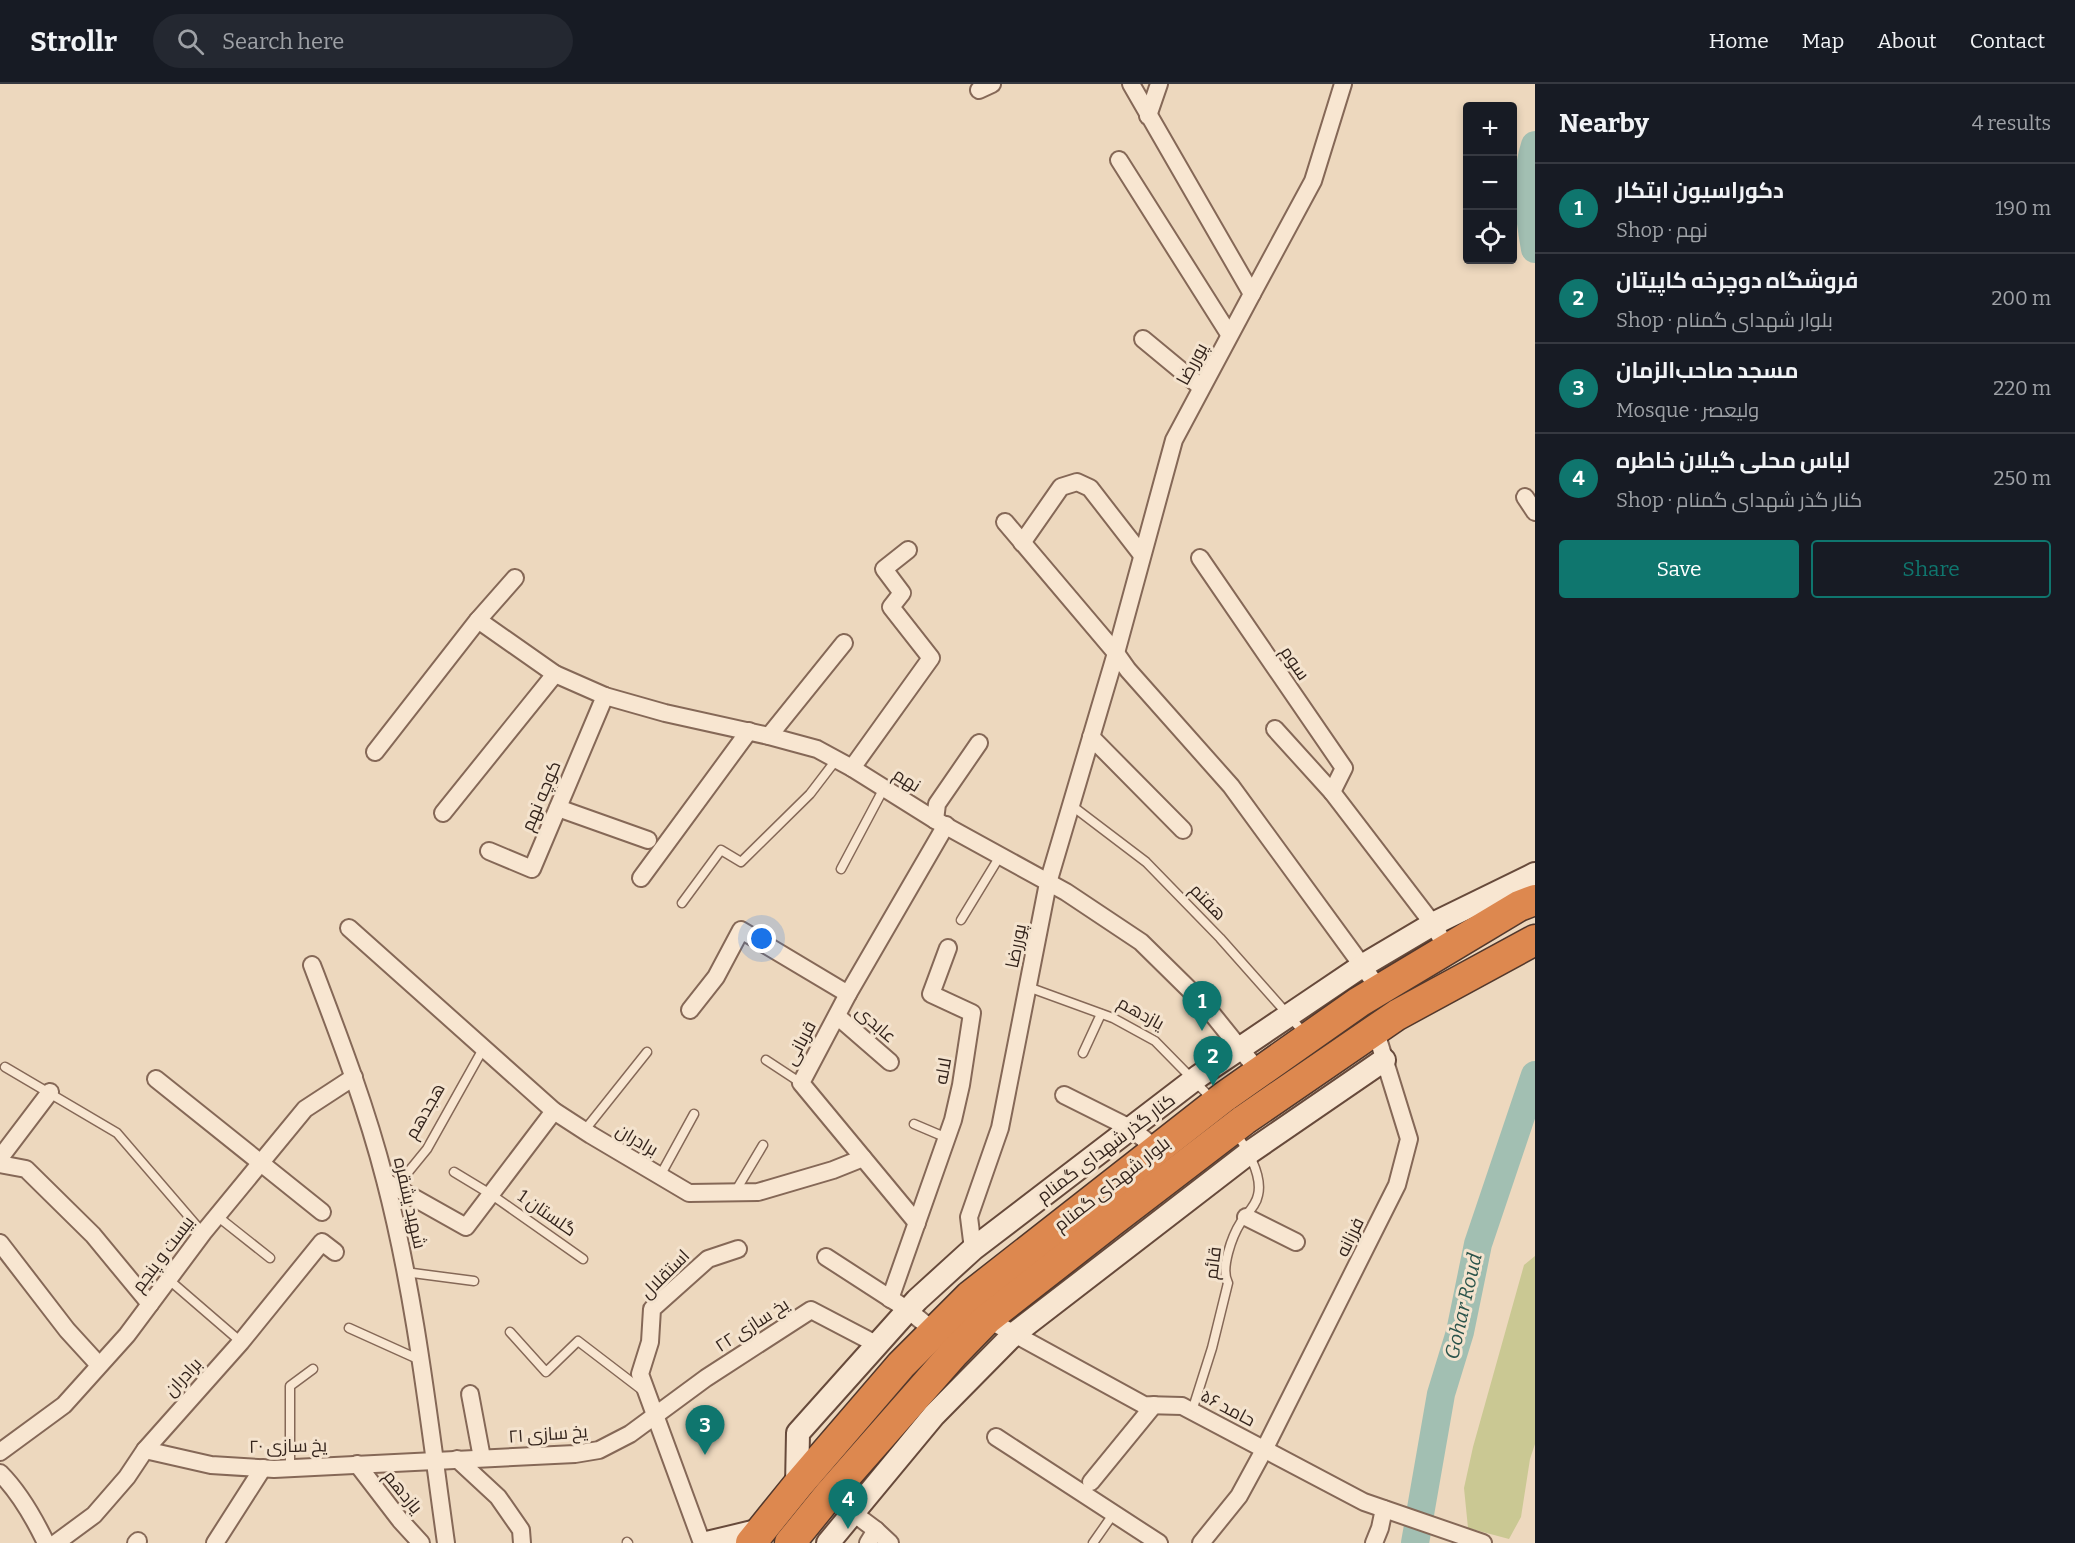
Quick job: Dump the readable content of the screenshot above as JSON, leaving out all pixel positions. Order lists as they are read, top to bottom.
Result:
{
  "streets": {
    "highway": ["بلوار شهدای گمنام"],
    "street": [
      "پوررضا",
      "سوم",
      "نهم",
      "کوچه نهم",
      "یازدهم",
      "عابدی",
      "قربانی",
      "لاله",
      "برادران",
      "کنار گذر شهدای گمنام",
      "شهید یشقره",
      "فرزانه",
      "بیست و پنجم",
      "استقلال",
      "یخ سازی ۲۲",
      "حامد ۵۶",
      "یخ سازی ۲۱",
      "یخ سازی ۲۰"
    ],
    "lane": [
      "هفتم",
      "هجدهم",
      "گلستان 1",
      "قائم"
    ]
  },
  "crossings": [
    ["پوررضا", "نهم"],
    ["پوررضا", "هفتم"],
    ["پوررضا", "یازدهم"],
    ["پوررضا", "کنار گذر شهدای گمنام"],
    ["نهم", "کوچه نهم"],
    ["نهم", "قربانی"],
    ["نهم", "کنار گذر شهدای گمنام"],
    ["نهم", "بلوار شهدای گمنام"],
    ["هفتم", "کنار گذر شهدای گمنام"],
    ["هفتم", "بلوار شهدای گمنام"],
    ["یازدهم", "کنار گذر شهدای گمنام"],
    ["یازدهم", "بلوار شهدای گمنام"],
    ["یازدهم", "یخ سازی ۲۰"],
    ["عابدی", "قربانی"],
    ["قربانی", "لاله"],
    ["هجدهم", "برادران"],
    ["هجدهم", "شهید یشقره"],
    ["برادران", "یخ سازی ۲۰"],
    ["کنار گذر شهدای گمنام", "بلوار شهدای گمنام"],
    ["کنار گذر شهدای گمنام", "یخ سازی ۲۲"],
    ["بلوار شهدای گمنام", "فرزانه"],
    ["بلوار شهدای گمنام", "قائم"],
    ["بلوار شهدای گمنام", "حامد ۵۶"],
    ["شهید یشقره", "بیست و پنجم"],
    ["شهید یشقره", "یخ سازی ۲۱"],
    ["شهید یشقره", "یخ سازی ۲۰"],
    ["فرزانه", "حامد ۵۶"],
    ["قائم", "حامد ۵۶"],
    ["استقلال", "یخ سازی ۲۲"],
    ["استقلال", "یخ سازی ۲۱"],
    ["یخ سازی ۲۲", "یخ سازی ۲۱"],
    ["یخ سازی ۲۱", "یخ سازی ۲۰"]
  ],
  "water": ["Gohar Roud"],
  "page": {
    "header": "Strollr",
    "search": "Search here",
    "nav": [
      "Home",
      "Map",
      "About",
      "Contact"
    ],
    "heading": ["Nearby", "4 results"],
    "map_buttons": ["+", "−"],
    "list": [
      {
        "mark": "1",
        "name": "دکوراسیون ابتکار",
        "note": "Shop · نهم",
        "value": "190 m"
      },
      {
        "mark": "2",
        "name": "فروشگاه دوچرخه کاپیتان",
        "note": "Shop · بلوار شهدای گمنام",
        "value": "200 m"
      },
      {
        "mark": "3",
        "name": "مسجد صاحب‌الزمان",
        "note": "Mosque · ولیعصر",
        "value": "220 m"
      },
      {
        "mark": "4",
        "name": "لباس محلی گیلان خاطره",
        "note": "Shop · کنار گذر شهدای گمنام",
        "value": "250 m"
      }
    ],
    "buttons": ["Save", "Share"],
    "pins": [
      "1",
      "2",
      "3",
      "4"
    ]
  }
}
